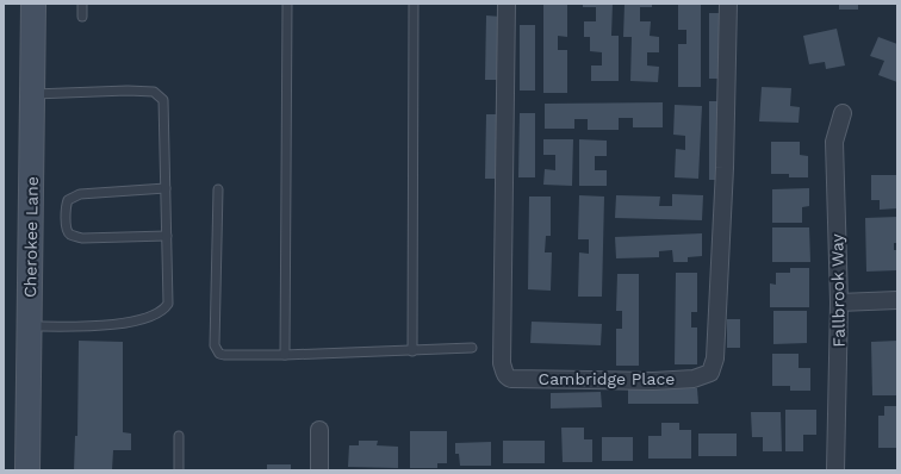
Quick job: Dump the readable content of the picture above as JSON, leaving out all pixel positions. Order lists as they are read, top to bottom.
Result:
{
  "streets": {
    "main road": ["Cherokee Lane"],
    "street": ["Fallbrook Way", "Cambridge Place"]
  }
}
